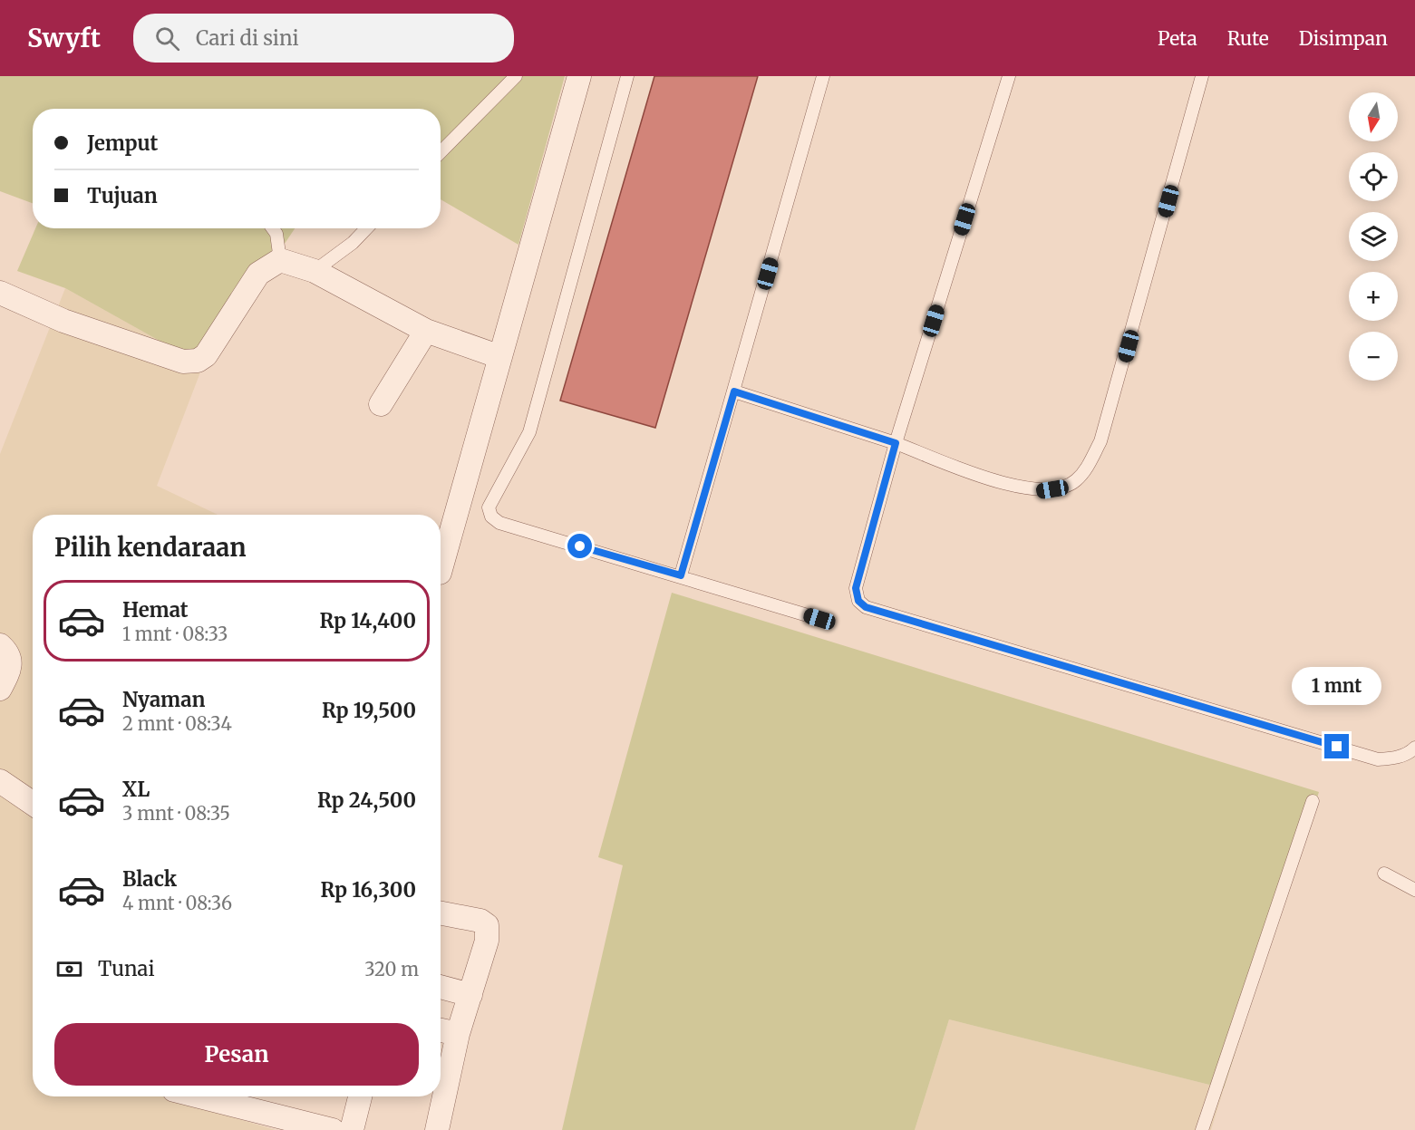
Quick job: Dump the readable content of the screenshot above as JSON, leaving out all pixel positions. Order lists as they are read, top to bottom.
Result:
{
  "north": "bottom",
  "page": {
    "header": "Swyft",
    "search": "Cari di sini",
    "nav": ["Peta", "Rute", "Disimpan"],
    "map_buttons": ["+", "−"],
    "banner": ["Jemput", "Tujuan"],
    "heading": "Pilih kendaraan",
    "list": [
      {
        "name": "Hemat",
        "note": "1 mnt · 08:33",
        "value": "Rp 14,400"
      },
      {
        "name": "Nyaman",
        "note": "2 mnt · 08:34",
        "value": "Rp 19,500"
      },
      {
        "name": "XL",
        "note": "3 mnt · 08:35",
        "value": "Rp 24,500"
      },
      {
        "name": "Black",
        "note": "4 mnt · 08:36",
        "value": "Rp 16,300"
      }
    ],
    "bubble": "1 mnt",
    "pay": ["Tunai", "320 m"],
    "buttons": "Pesan"
  }
}
